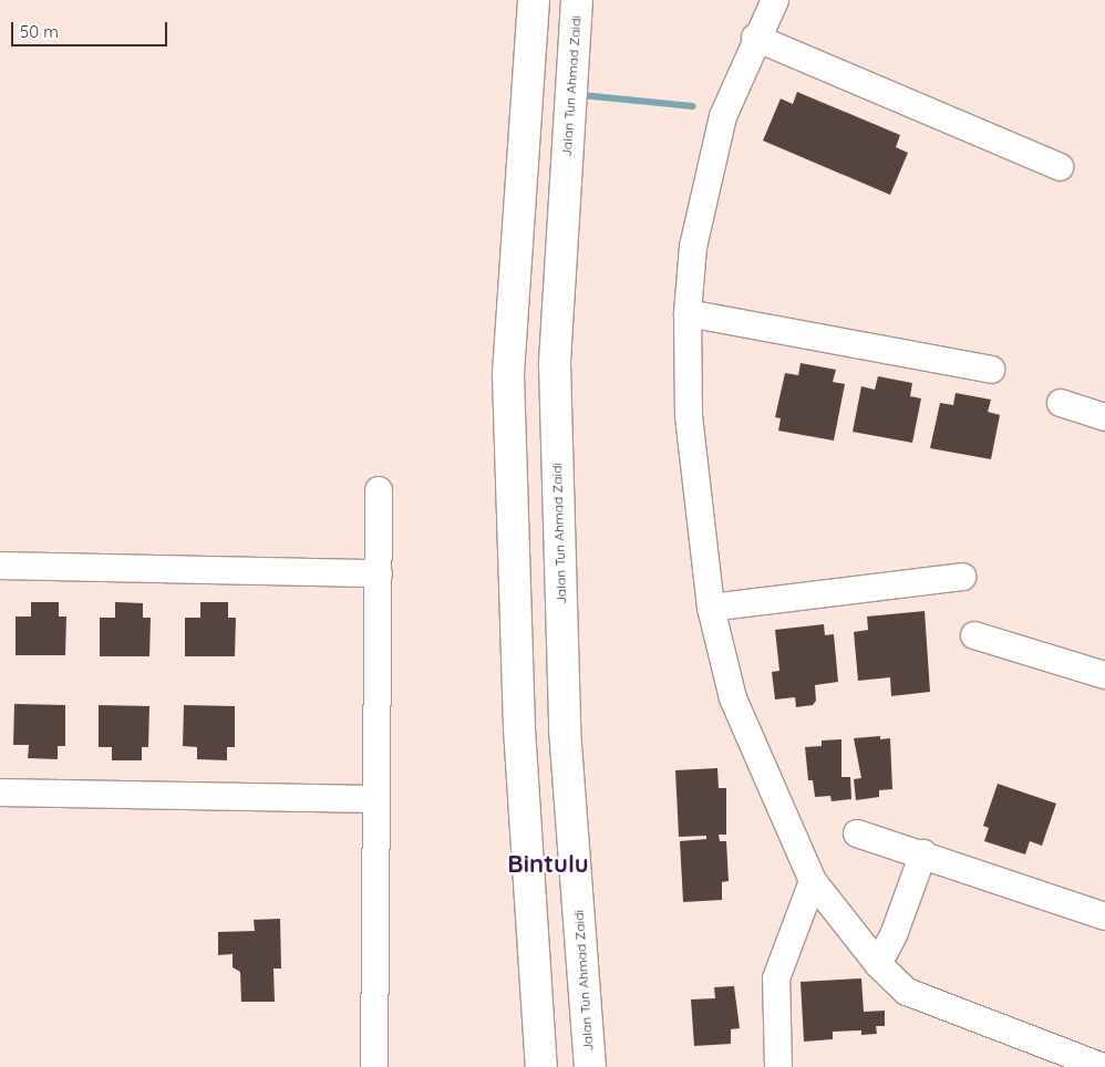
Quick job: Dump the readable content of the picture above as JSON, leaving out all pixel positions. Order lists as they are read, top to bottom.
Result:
{
  "streets": {
    "main road": ["Jalan Tun Ahmad Zaidi"]
  },
  "districts": ["Bintulu"],
  "scale_bar": "50 m"
}
